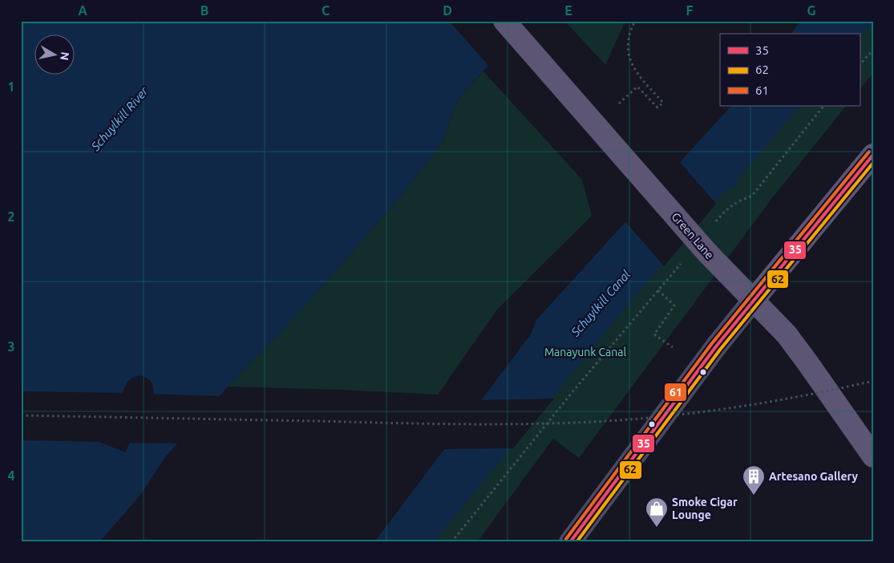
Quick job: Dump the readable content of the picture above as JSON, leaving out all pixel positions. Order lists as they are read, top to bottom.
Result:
{
  "streets": {
    "main road": ["Green Lane"]
  },
  "water": ["Schuylkill River", "Schuylkill Canal"],
  "parks": ["Manayunk Canal"],
  "places": {
    "building": ["Artesano Gallery"],
    "shop": ["Smoke Cigar Lounge"]
  },
  "lines": ["transit line 61", "transit line 35", "transit line 62"],
  "legend": ["35", "62", "61"],
  "north": "right",
  "grid": {
    "columns": [
      "A",
      "B",
      "C",
      "D",
      "E",
      "F",
      "G"
    ],
    "rows": [
      "1",
      "2",
      "3",
      "4"
    ]
  }
}
